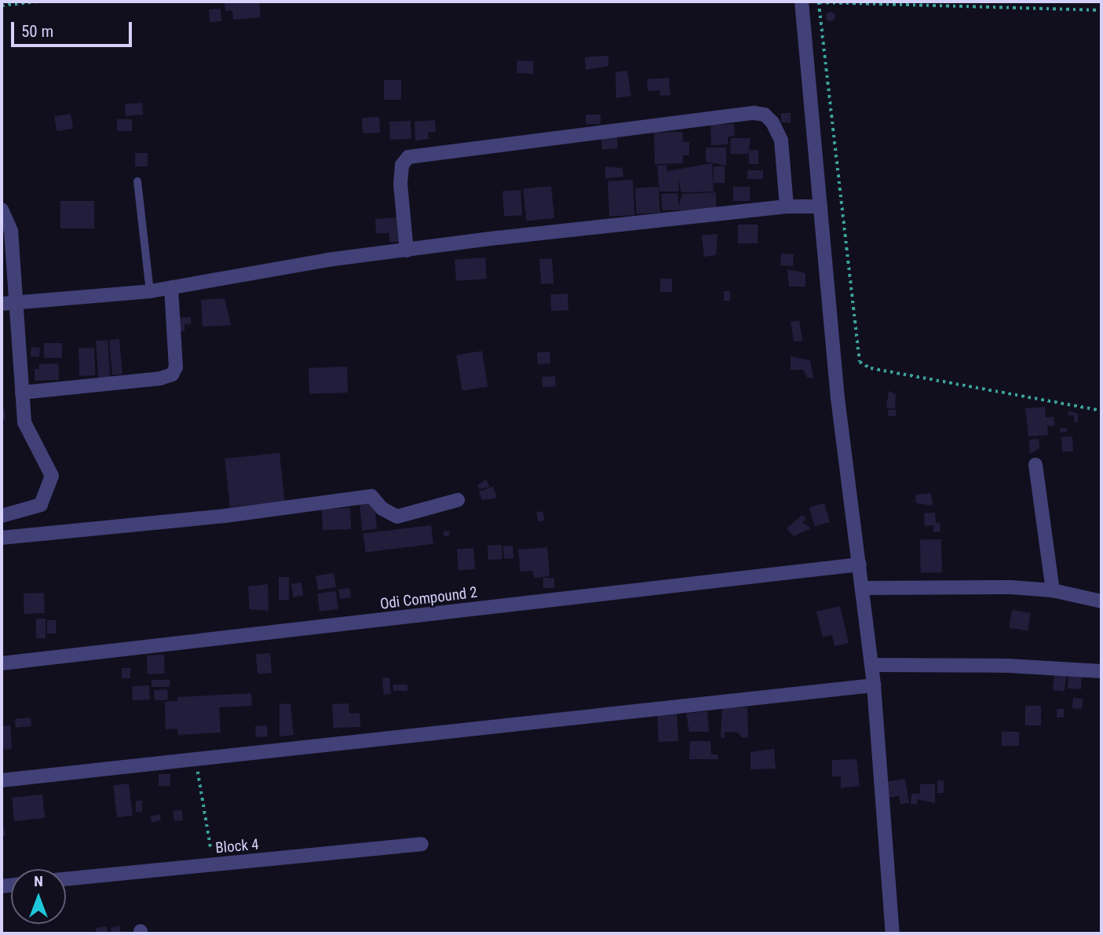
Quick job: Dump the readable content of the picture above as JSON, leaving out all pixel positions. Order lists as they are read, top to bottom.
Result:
{
  "streets": {
    "street": ["Odi Compound 2", "Block 4"]
  },
  "scale_bar": "50 m",
  "north": "top"
}
